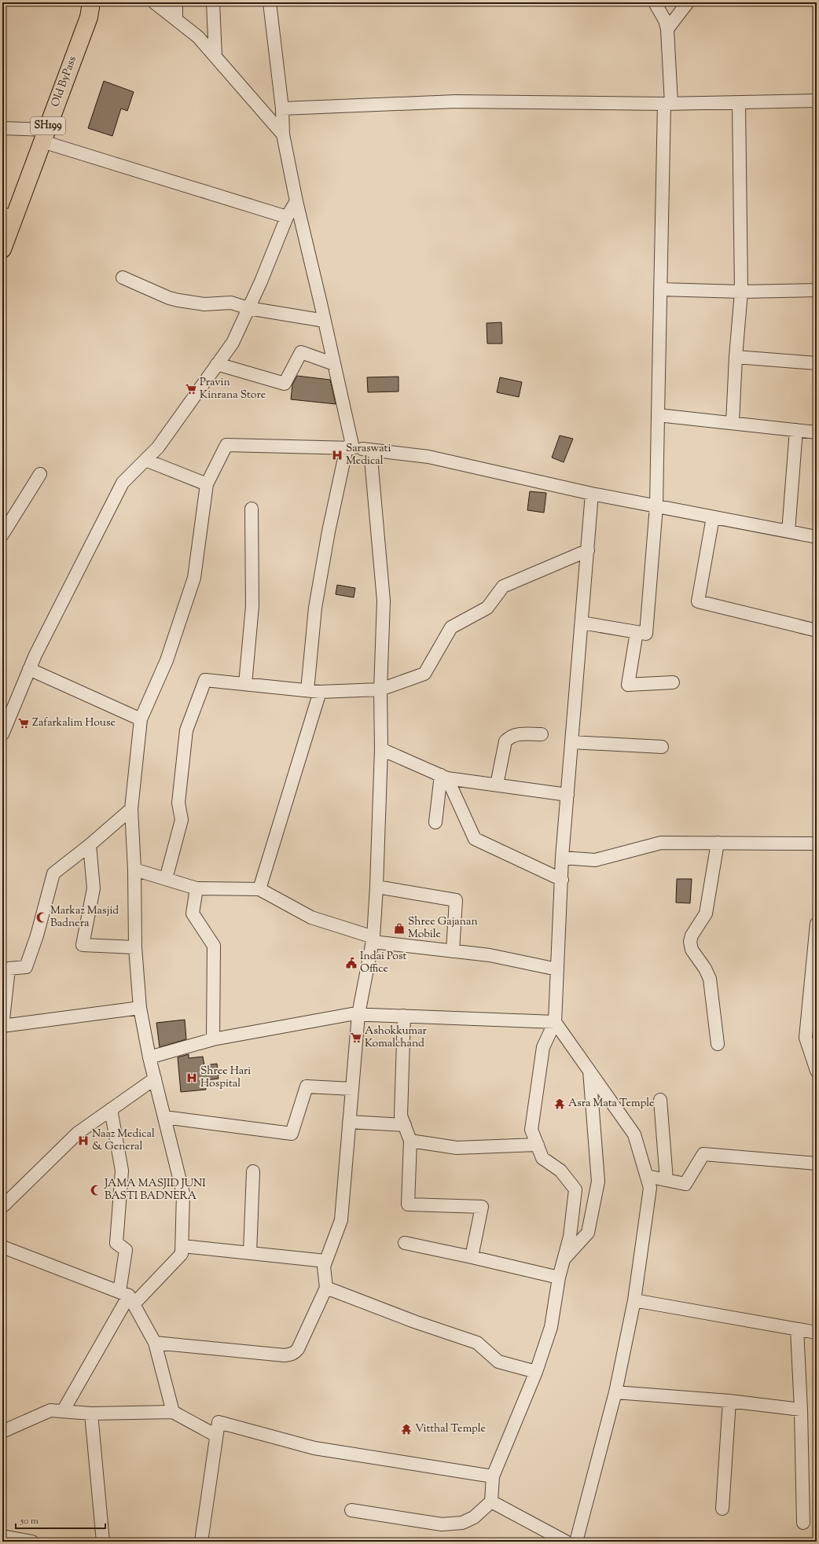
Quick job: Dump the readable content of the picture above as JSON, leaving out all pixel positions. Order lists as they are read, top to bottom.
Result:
{
  "streets": {
    "highway": ["Old ByPass", "SH199"]
  },
  "places": {
    "supermarket": ["Pravin Kinrana Store", "Zafarkalim House", "Ashokkumar Komalchand"],
    "hospital": ["Saraswati Medical", "Shree Hari Hospital", "Naaz Medical & General"],
    "mosque": ["Markaz Masjid Badnera", "JAMA MASJID JUNI BASTI BADNERA"],
    "shop": ["Shree Gajanan Mobile"],
    "public building": ["Indai Post Office"],
    "temple": ["Asra Mata Temple", "Vitthal Temple"]
  },
  "scale_bar": "50 m"
}
